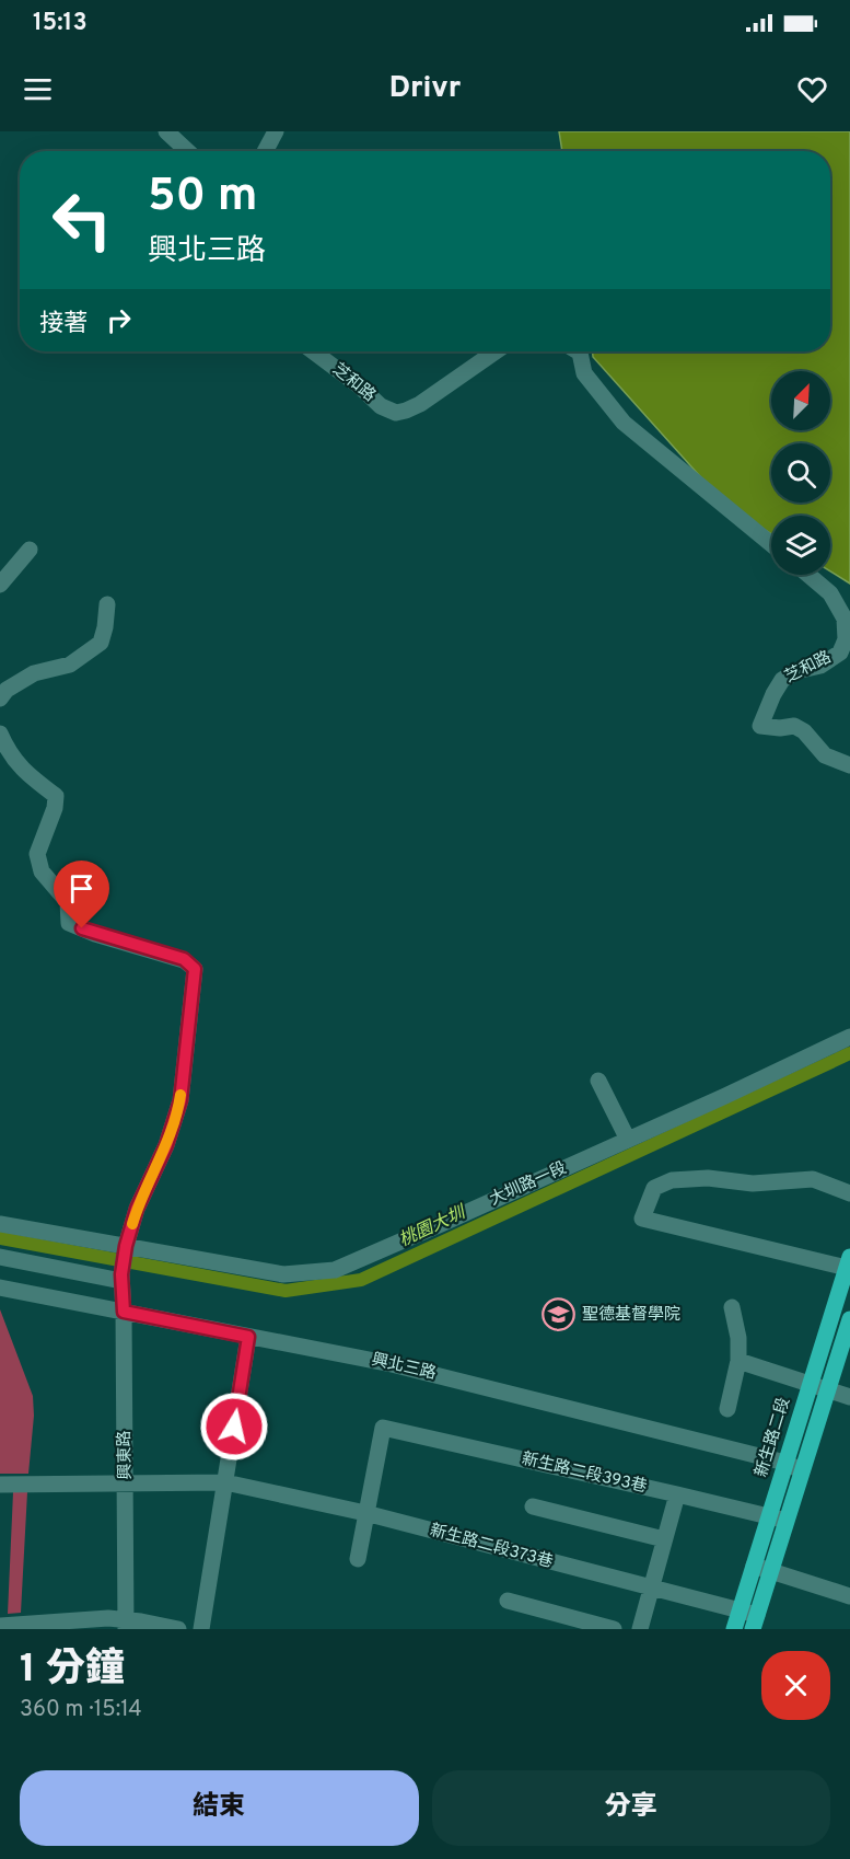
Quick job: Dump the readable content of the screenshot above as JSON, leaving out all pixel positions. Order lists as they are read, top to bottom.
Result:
{
  "streets": {
    "main road": ["新生路二段"],
    "street": [
      "芝和路",
      "大圳路一段",
      "興北三路",
      "興東路",
      "新生路二段393巷",
      "新生路二段373巷"
    ]
  },
  "crossings": [
    ["大圳路一段", "興東路"],
    ["興北三路", "新生路二段"],
    ["興北三路", "興東路"],
    ["新生路二段", "新生路二段393巷"],
    ["新生路二段", "新生路二段373巷"],
    ["興東路", "新生路二段373巷"],
    ["新生路二段393巷", "新生路二段373巷"]
  ],
  "water": ["桃園大圳"],
  "places": {
    "school or university": ["聖德基督學院"]
  },
  "north": "top right",
  "page": {
    "status": "15:13",
    "header": "Drivr",
    "turn": ["50 m", "興北三路"],
    "then": "接著",
    "heading": ["1 分鐘", "360 m · 15:14"],
    "buttons": ["結束", "分享"]
  }
}
